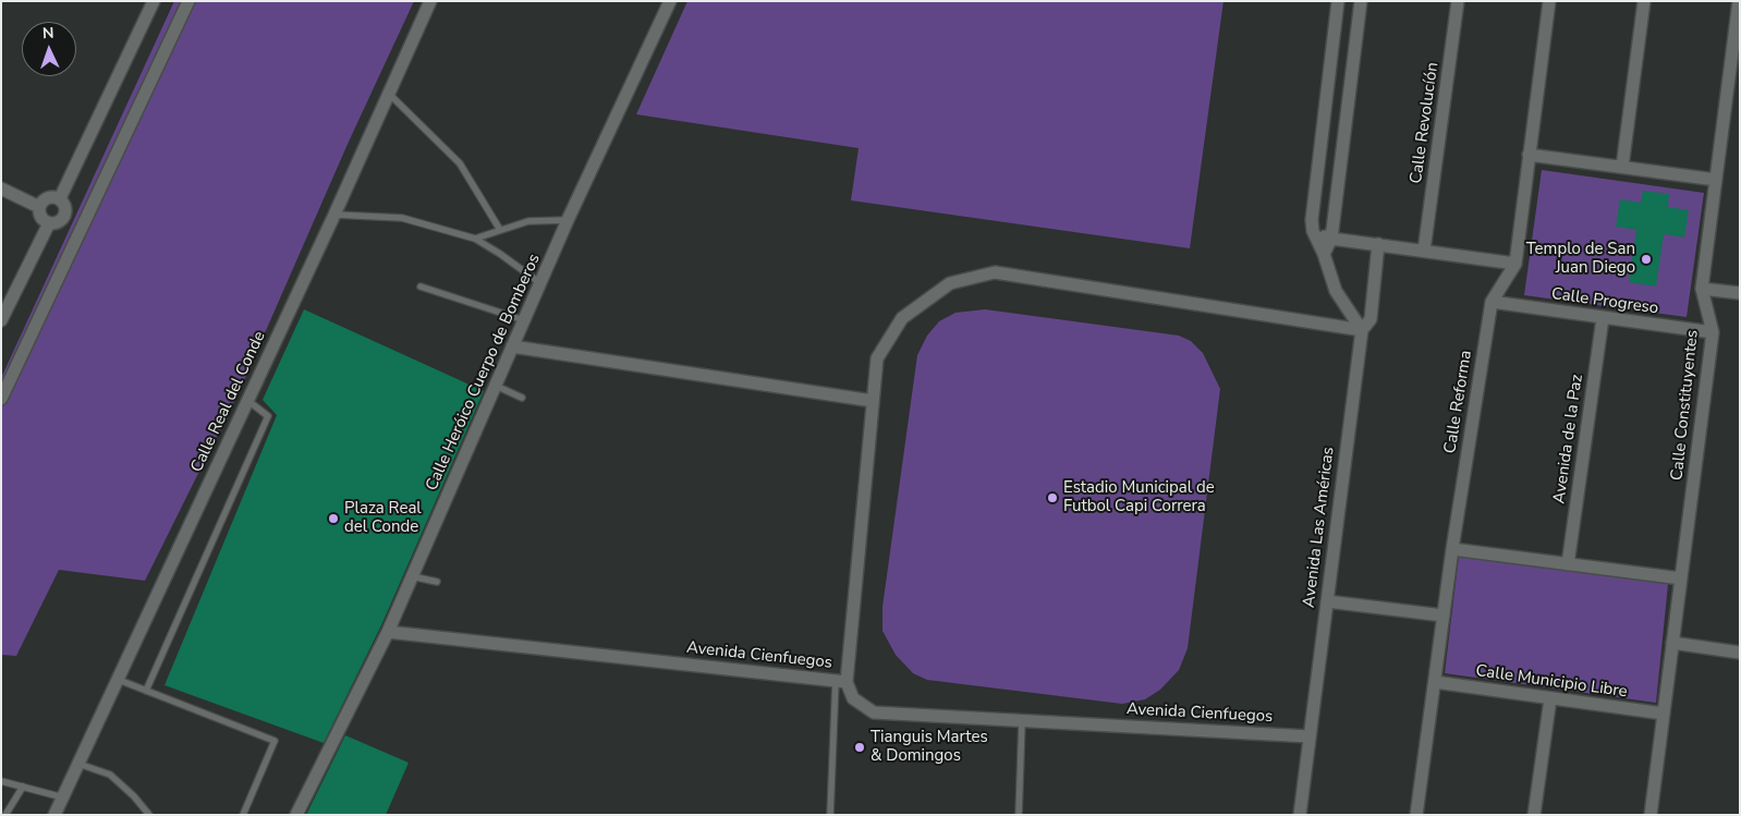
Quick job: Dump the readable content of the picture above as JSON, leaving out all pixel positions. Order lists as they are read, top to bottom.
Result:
{
  "streets": {
    "street": [
      "Calle Revolucíón",
      "Calle Progreso",
      "Calle Heróico Cuerpo de Bomberos",
      "Calle Real del Conde",
      "Calle Reforma",
      "Calle Constituyentes",
      "Avenida de la Paz",
      "Avenida Las Américas",
      "Avenida Cienfuegos",
      "Calle Municipio Libre"
    ]
  },
  "crossings": [
    ["Calle Progreso", "Calle Reforma"],
    ["Calle Progreso", "Calle Constituyentes"],
    ["Calle Progreso", "Avenida de la Paz"],
    ["Calle Heróico Cuerpo de Bomberos", "Avenida Cienfuegos"],
    ["Calle Reforma", "Calle Municipio Libre"],
    ["Calle Constituyentes", "Calle Municipio Libre"],
    ["Avenida Las Américas", "Avenida Cienfuegos"]
  ],
  "places": [
    "Templo de San Juan Diego",
    "Estadio Municipal de Futbol Capi Correra",
    "Plaza Real del Conde",
    "Tianguis Martes & Domingos"
  ],
  "north": "top"
}
